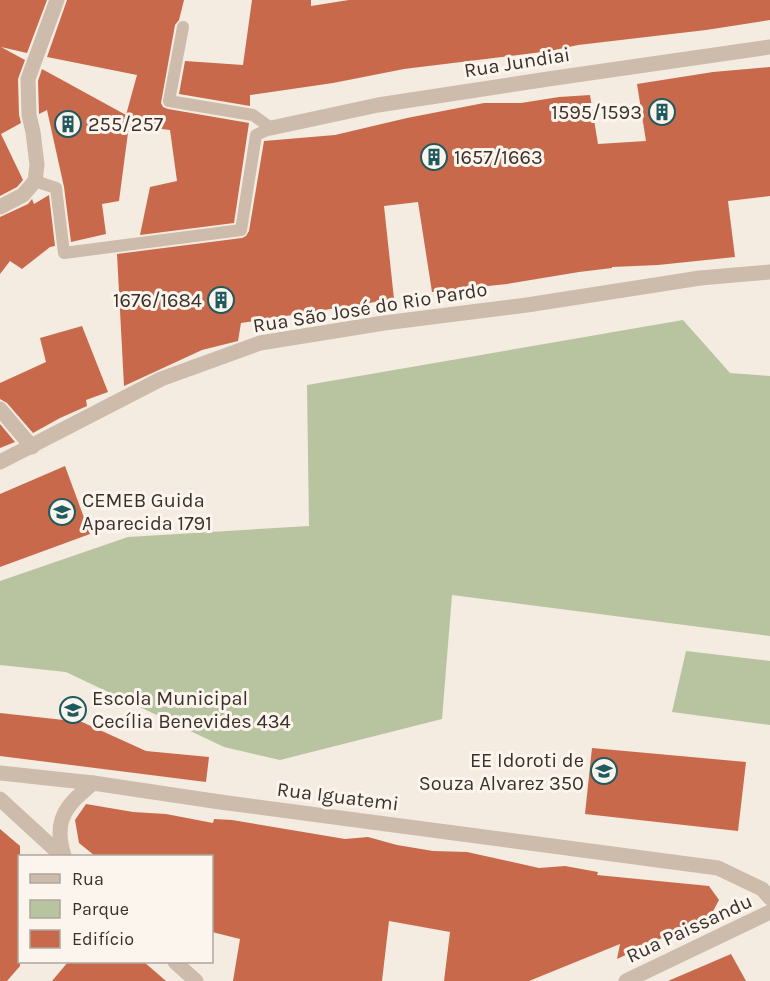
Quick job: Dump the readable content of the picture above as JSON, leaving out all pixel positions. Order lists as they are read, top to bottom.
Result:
{
  "streets": {
    "street": [
      "Rua Jundiai",
      "Rua São José do Rio Pardo",
      "Rua Iguatemi",
      "Rua Paissandu"
    ]
  },
  "places": {
    "building": [
      "1595/1593",
      "255/257",
      "1657/1663",
      "1676/1684"
    ],
    "school or university": ["CEMEB Guida Aparecida 1791", "Escola Municipal Cecília Benevides 434", "EE Idoroti de Souza Alvarez 350"]
  },
  "legend": ["Rua", "Parque", "Edifício"]
}
